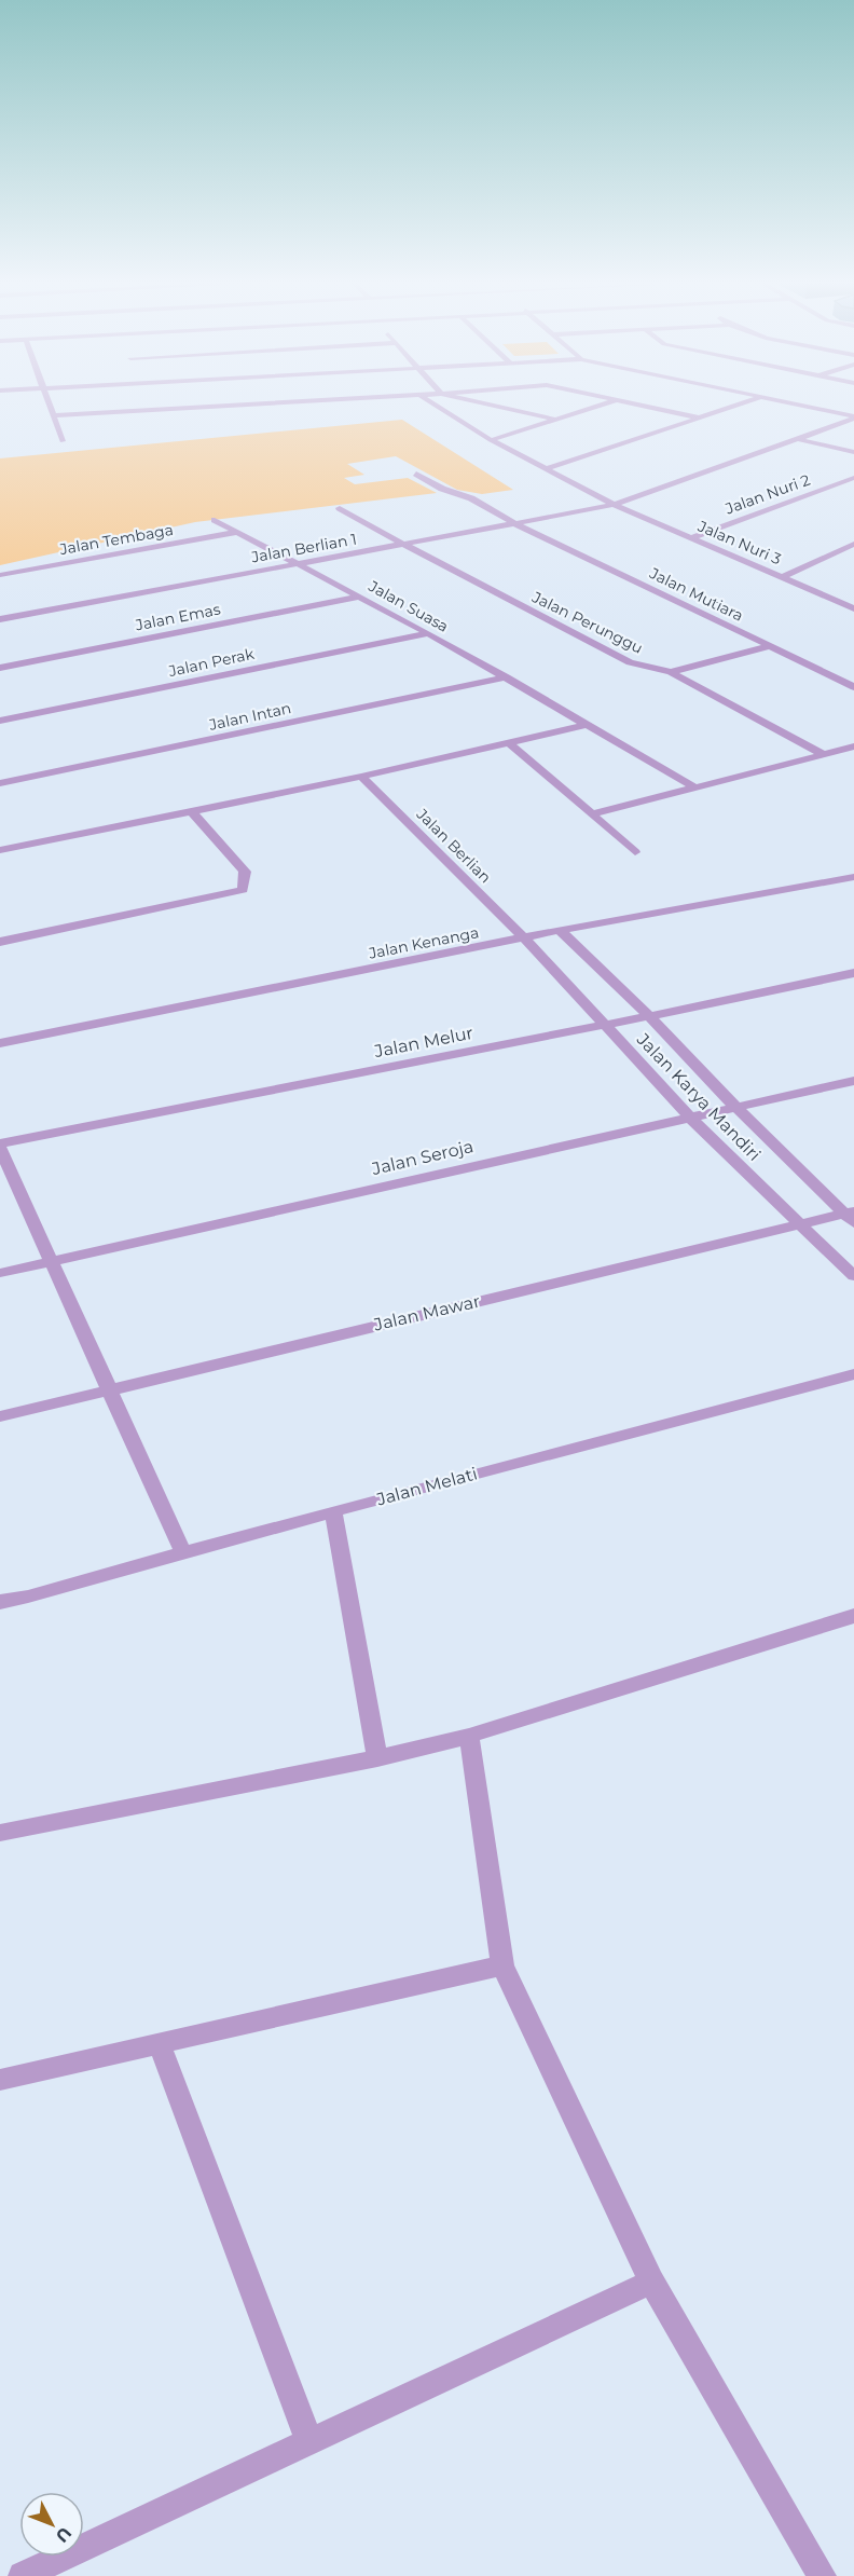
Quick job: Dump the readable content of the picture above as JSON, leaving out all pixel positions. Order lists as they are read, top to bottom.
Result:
{
  "streets": {
    "street": [
      "Jalan Nuri 2",
      "Jalan Tembaga",
      "Jalan Nuri 3",
      "Jalan Berlian 1",
      "Jalan Mutiara",
      "Jalan Suasa",
      "Jalan Emas",
      "Jalan Perunggu",
      "Jalan Perak",
      "Jalan Intan",
      "Jalan Berlian",
      "Jalan Kenanga",
      "Jalan Melur",
      "Jalan Karya Mandiri",
      "Jalan Seroja",
      "Jalan Mawar",
      "Jalan Melati"
    ]
  },
  "crossings": [
    ["Jalan Nuri 2", "Jalan Nuri 3"],
    ["Jalan Nuri 3", "Jalan Berlian 1"],
    ["Jalan Berlian 1", "Jalan Mutiara"],
    ["Jalan Berlian 1", "Jalan Suasa"],
    ["Jalan Berlian 1", "Jalan Perunggu"],
    ["Jalan Suasa", "Jalan Emas"],
    ["Jalan Suasa", "Jalan Perak"],
    ["Jalan Suasa", "Jalan Intan"],
    ["Jalan Berlian", "Jalan Kenanga"],
    ["Jalan Berlian", "Jalan Karya Mandiri"],
    ["Jalan Kenanga", "Jalan Karya Mandiri"],
    ["Jalan Melur", "Jalan Karya Mandiri"],
    ["Jalan Karya Mandiri", "Jalan Seroja"],
    ["Jalan Karya Mandiri", "Jalan Mawar"]
  ],
  "north": "bottom right"
}
